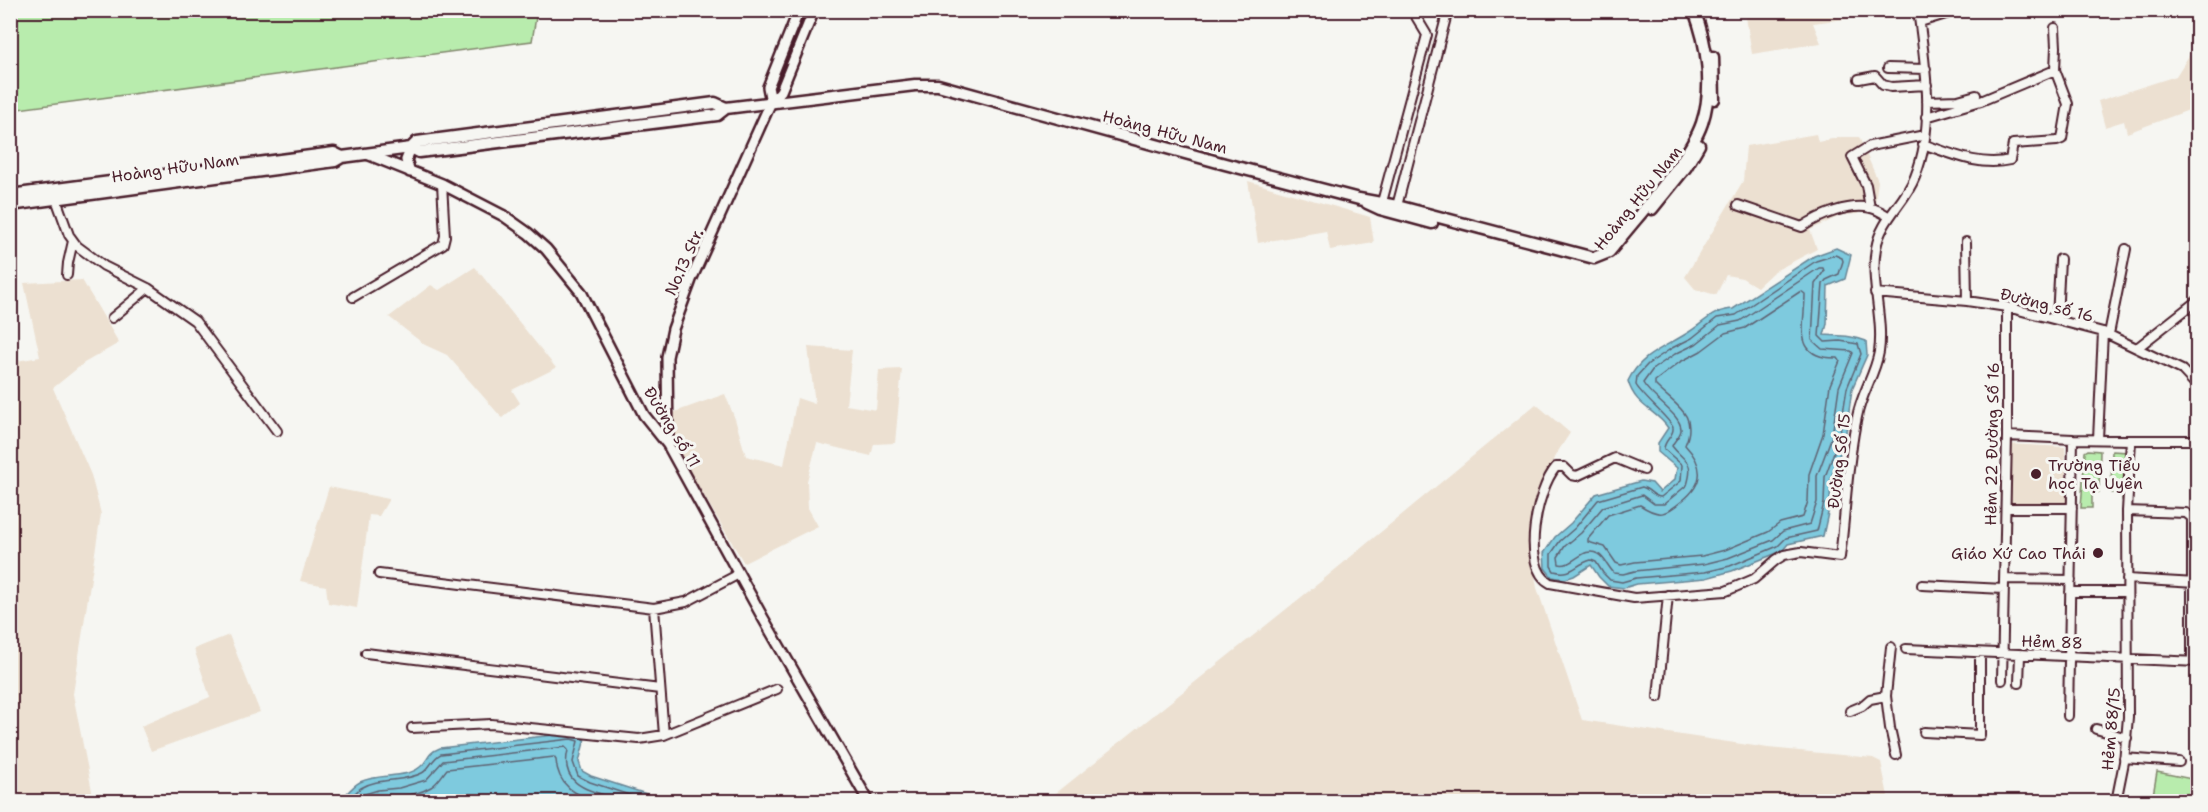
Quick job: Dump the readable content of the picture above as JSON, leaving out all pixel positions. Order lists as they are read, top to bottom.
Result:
{
  "streets": {
    "main road": ["Hoàng Hữu Nam"],
    "street": [
      "No.13 Str.",
      "Đường số 16",
      "Đường số 11",
      "Hẻm 22 Đường Số 16",
      "Đường Số 15",
      "Hẻm 88",
      "Hẻm 88/15"
    ]
  },
  "crossings": [
    ["Hoàng Hữu Nam", "No.13 Str."],
    ["Hoàng Hữu Nam", "Đường số 11"],
    ["No.13 Str.", "Đường số 11"],
    ["Đường số 16", "Hẻm 22 Đường Số 16"],
    ["Đường số 16", "Đường Số 15"],
    ["Hẻm 22 Đường Số 16", "Hẻm 88"],
    ["Hẻm 88", "Hẻm 88/15"]
  ],
  "places": ["Trường Tiểu học Tạ Uyên", "Giáo Xứ Cao Thái"]
}
